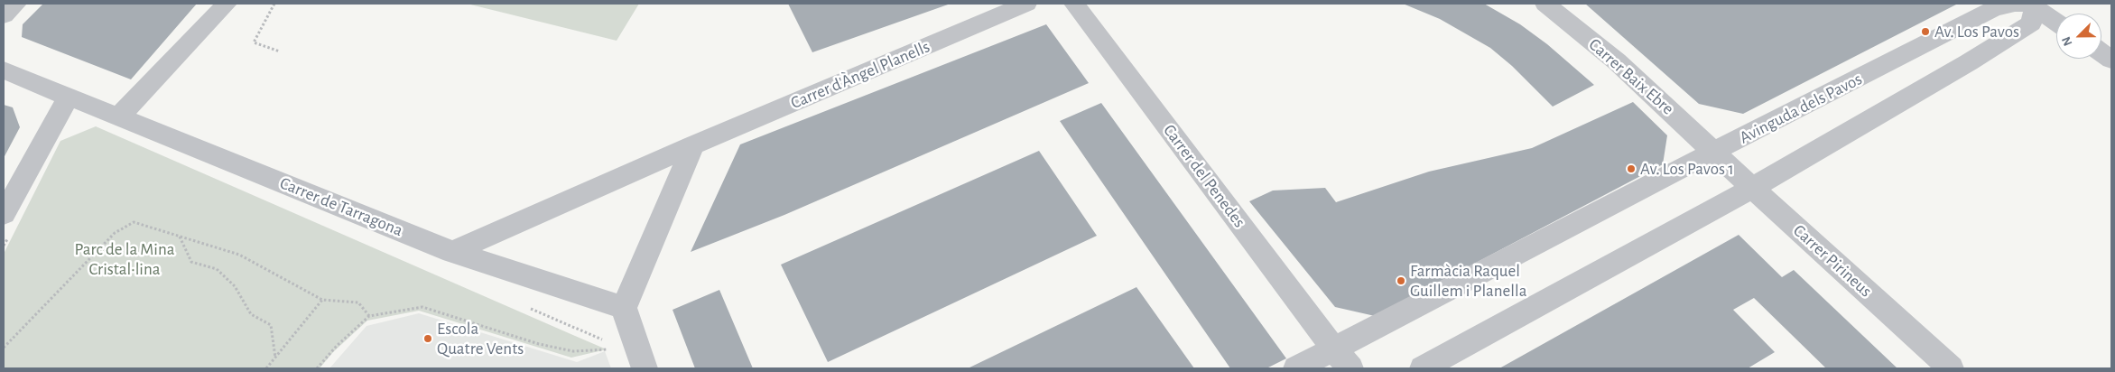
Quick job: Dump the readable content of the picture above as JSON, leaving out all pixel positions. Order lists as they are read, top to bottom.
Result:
{
  "streets": {
    "street": [
      "Carrer d'Àngel Planells",
      "Carrer Baix Ebre",
      "Avinguda dels Pavos",
      "Carrer del Penedes",
      "Carrer de Tarragona",
      "Carrer Pirineus"
    ]
  },
  "crossings": [
    ["Carrer d'Àngel Planells", "Carrer de Tarragona"],
    ["Carrer Baix Ebre", "Avinguda dels Pavos"],
    ["Carrer Baix Ebre", "Carrer Pirineus"],
    ["Avinguda dels Pavos", "Carrer del Penedes"],
    ["Avinguda dels Pavos", "Carrer Pirineus"]
  ],
  "parks": ["Parc de la Mina Cristal·lina"],
  "places": [
    "Av. Los Pavos",
    "Av. Los Pavos 1",
    "Farmàcia Raquel Guillem i Planella",
    "Escola Quatre Vents"
  ],
  "north": "bottom left"
}
